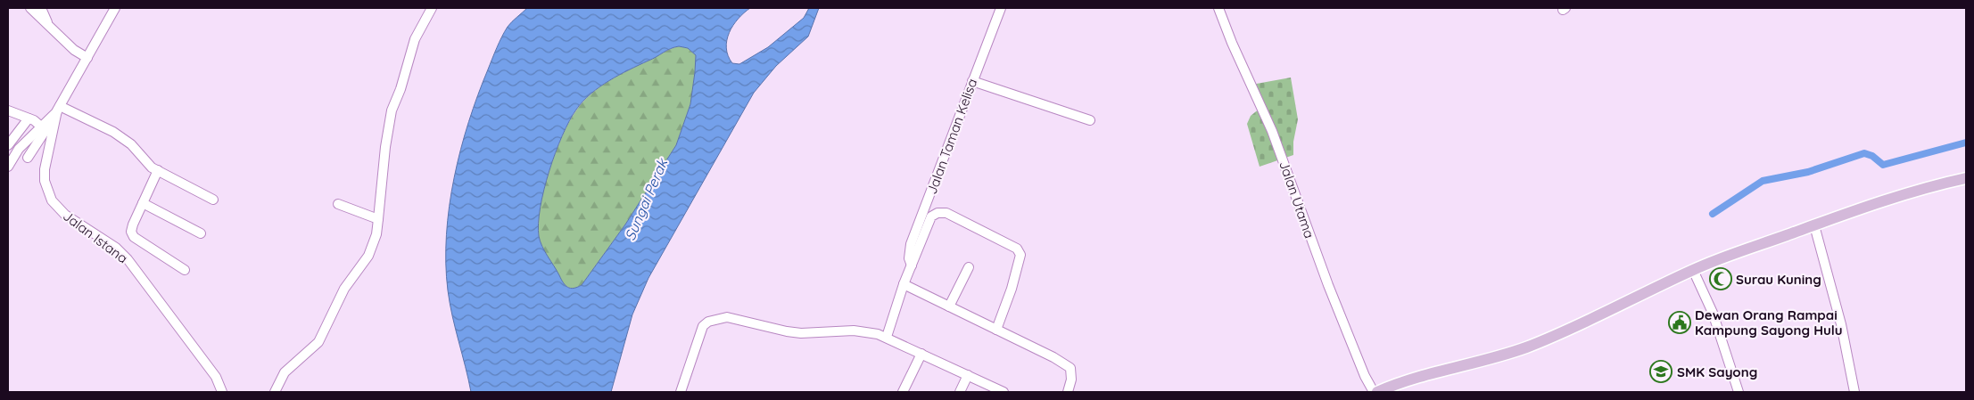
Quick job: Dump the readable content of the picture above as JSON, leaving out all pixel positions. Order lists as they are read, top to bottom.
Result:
{
  "streets": {
    "street": ["Jalan Taman Kelisa", "Jalan Utama", "Jalan Istana"]
  },
  "water": ["Sungai Perak"],
  "places": {
    "mosque": ["Surau Kuning"],
    "public building": ["Dewan Orang Rampai Kampung Sayong Hulu"],
    "school or university": ["SMK Sayong"]
  }
}
